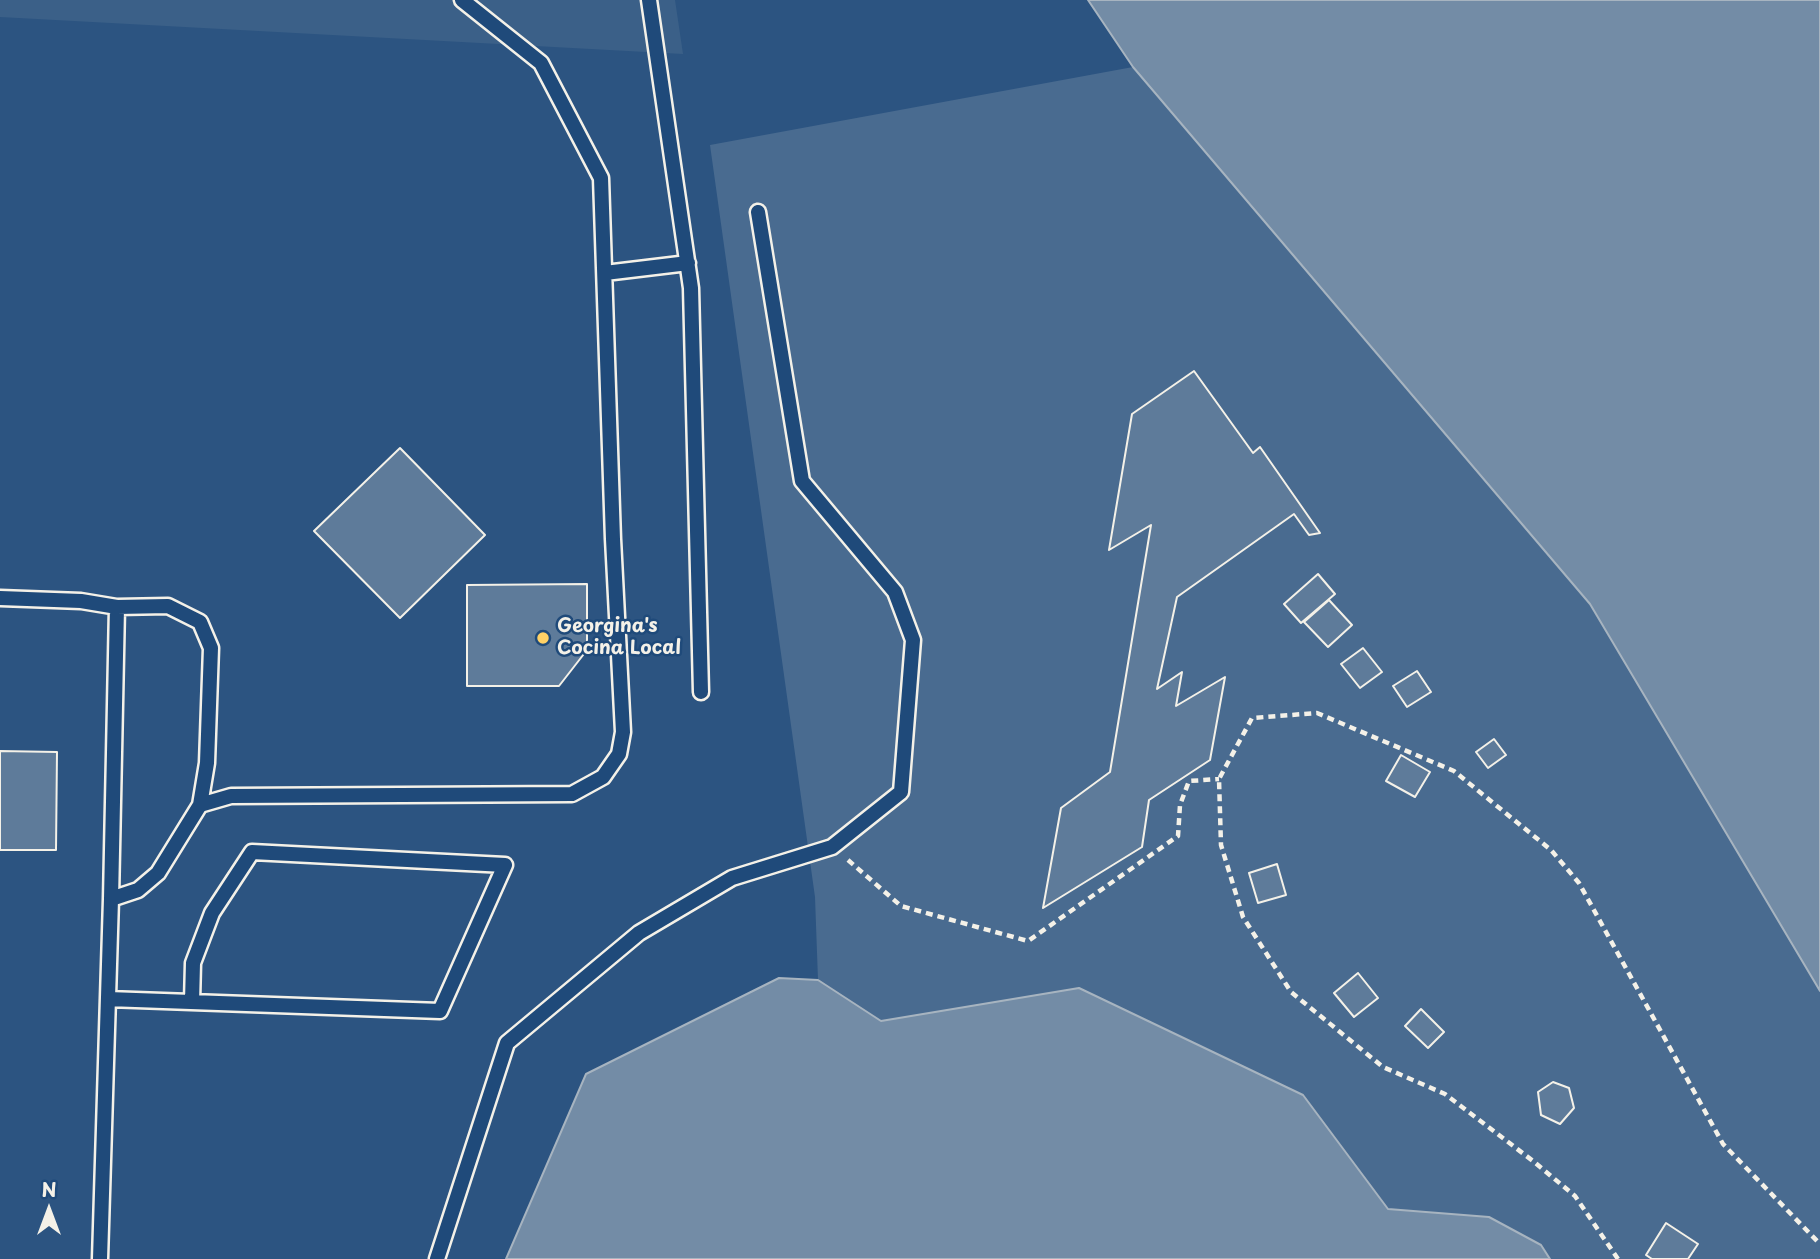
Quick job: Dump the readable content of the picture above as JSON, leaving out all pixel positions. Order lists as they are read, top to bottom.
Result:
{
  "places": ["Georgina's Cocina Local"],
  "north": "top"
}
